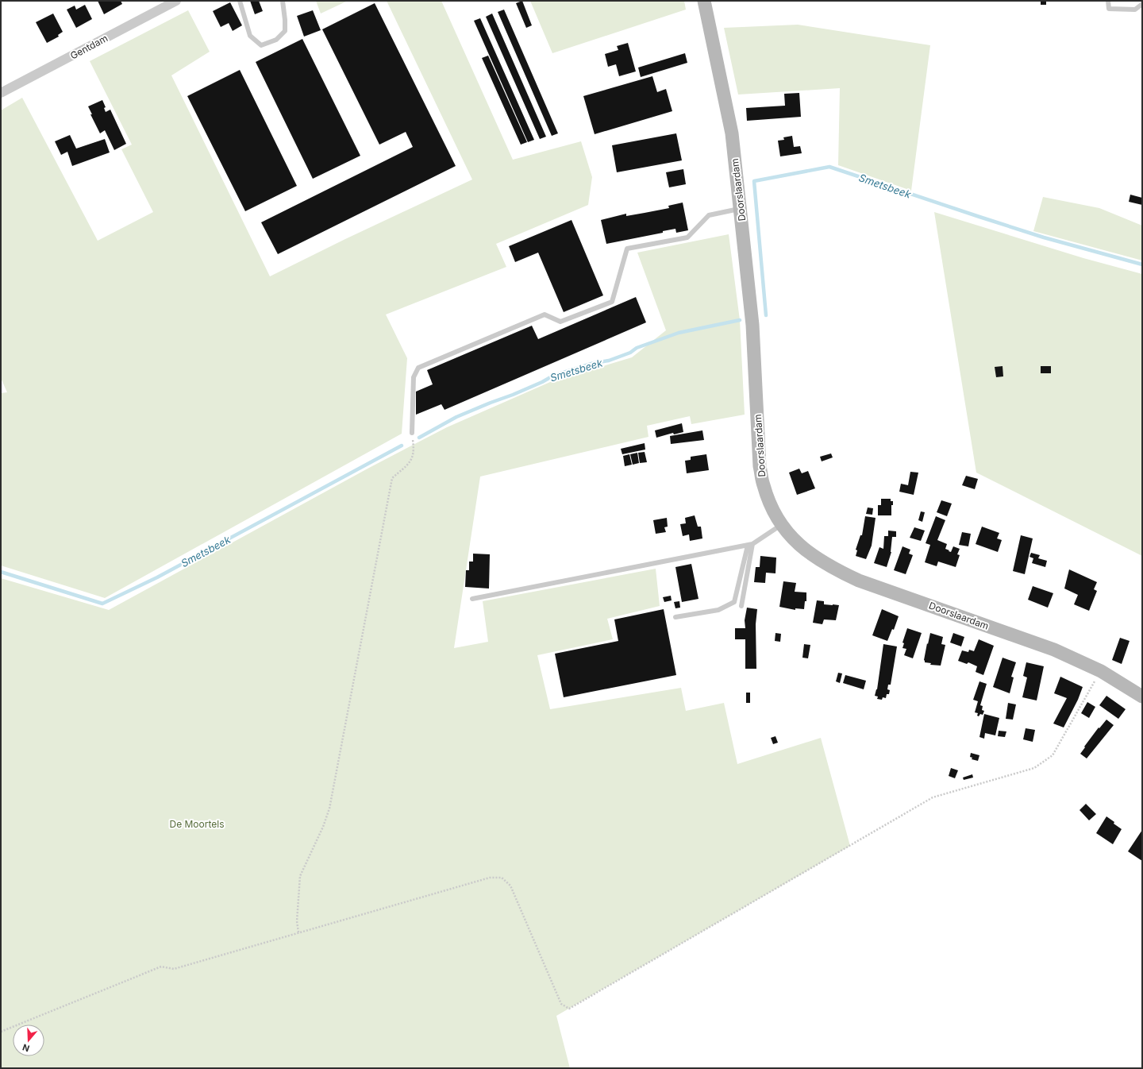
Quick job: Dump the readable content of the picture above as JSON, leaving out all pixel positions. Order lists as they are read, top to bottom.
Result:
{
  "streets": {
    "street": ["Gentdam", "Doorslaardam"]
  },
  "water": ["Smetsbeek"],
  "parks": ["De Moortels"],
  "north": "bottom"
}
